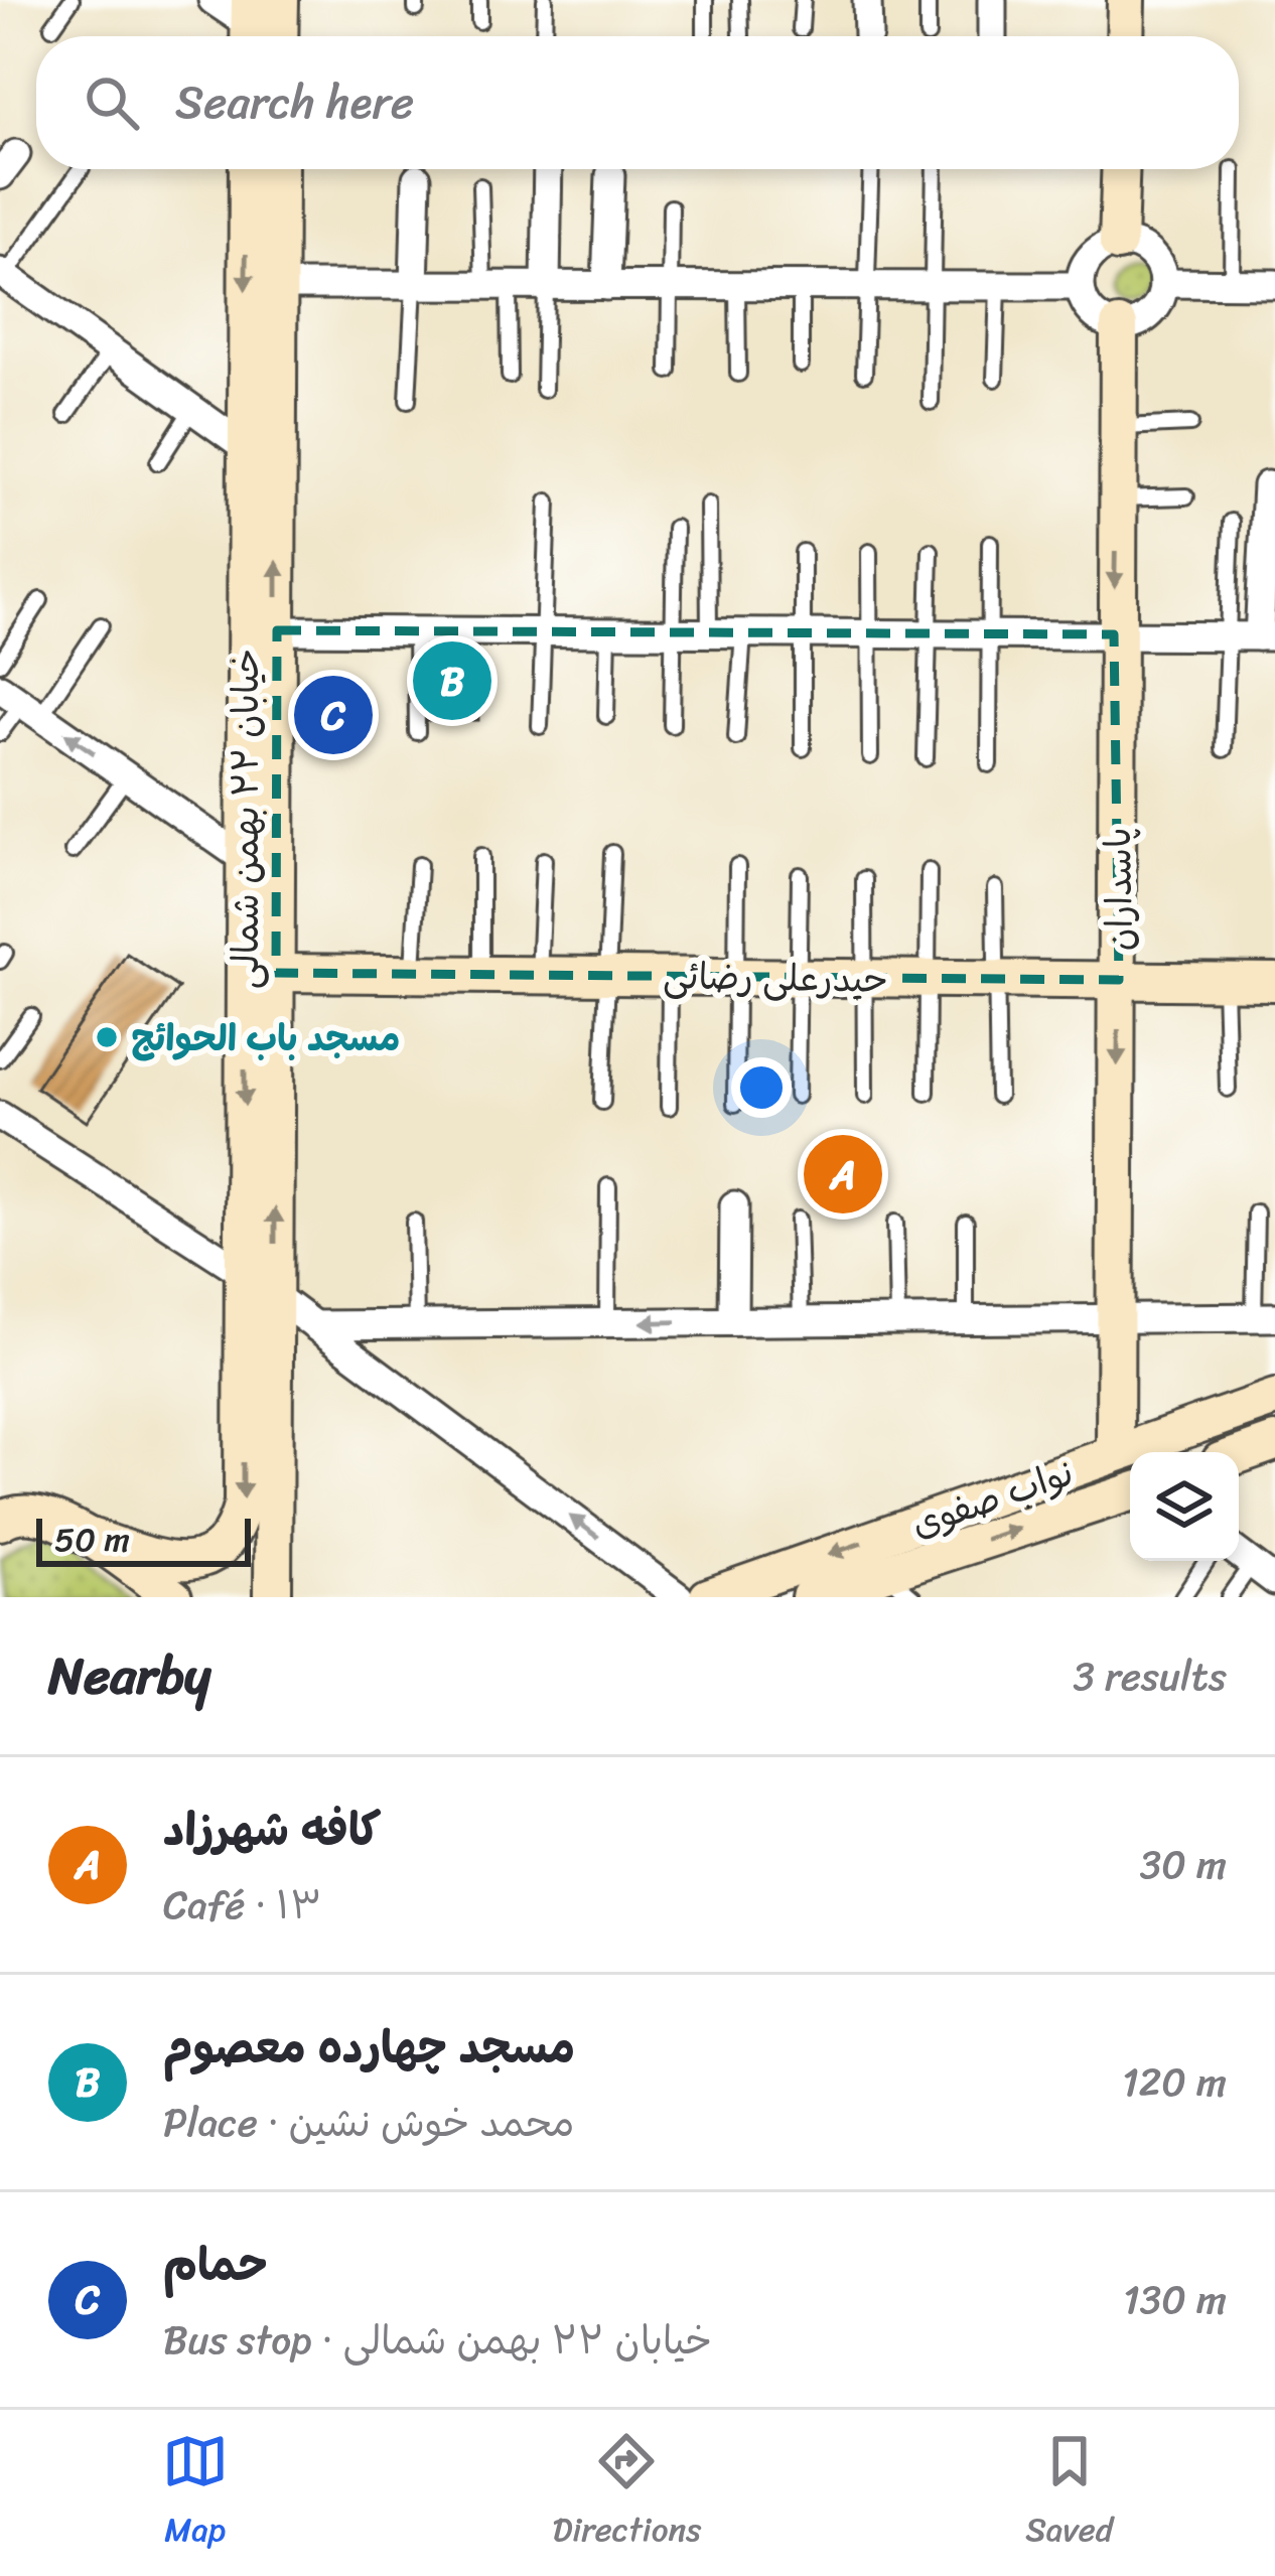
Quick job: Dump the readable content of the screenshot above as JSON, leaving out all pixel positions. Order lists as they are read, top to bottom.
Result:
{
  "streets": {
    "street": [
      "خیابان ۲۲ بهمن شمالی",
      "پاسداران",
      "حیدرعلی رضائی",
      "نواب صفوی"
    ]
  },
  "crossings": [
    ["خیابان ۲۲ بهمن شمالی", "حیدرعلی رضائی"],
    ["پاسداران", "حیدرعلی رضائی"],
    ["پاسداران", "نواب صفوی"]
  ],
  "one_way": ["پاسداران"],
  "places": ["مسجد باب الحوائج"],
  "scale_bar": "50 m",
  "page": {
    "search": "Search here",
    "pins": ["B", "C", "A"],
    "scale": "50 m",
    "heading": ["Nearby", "3 results"],
    "list": [
      {
        "mark": "A",
        "name": "کافه شهرزاد",
        "note": "Café · ۱۳",
        "value": "30 m"
      },
      {
        "mark": "B",
        "name": "مسجد چهارده معصوم",
        "note": "Place · محمد خوش نشین",
        "value": "120 m"
      },
      {
        "mark": "C",
        "name": "حمام",
        "note": "Bus stop · خیابان ۲۲ بهمن شمالی",
        "value": "130 m"
      }
    ],
    "nav": ["Map", "Directions", "Saved"]
  }
}
